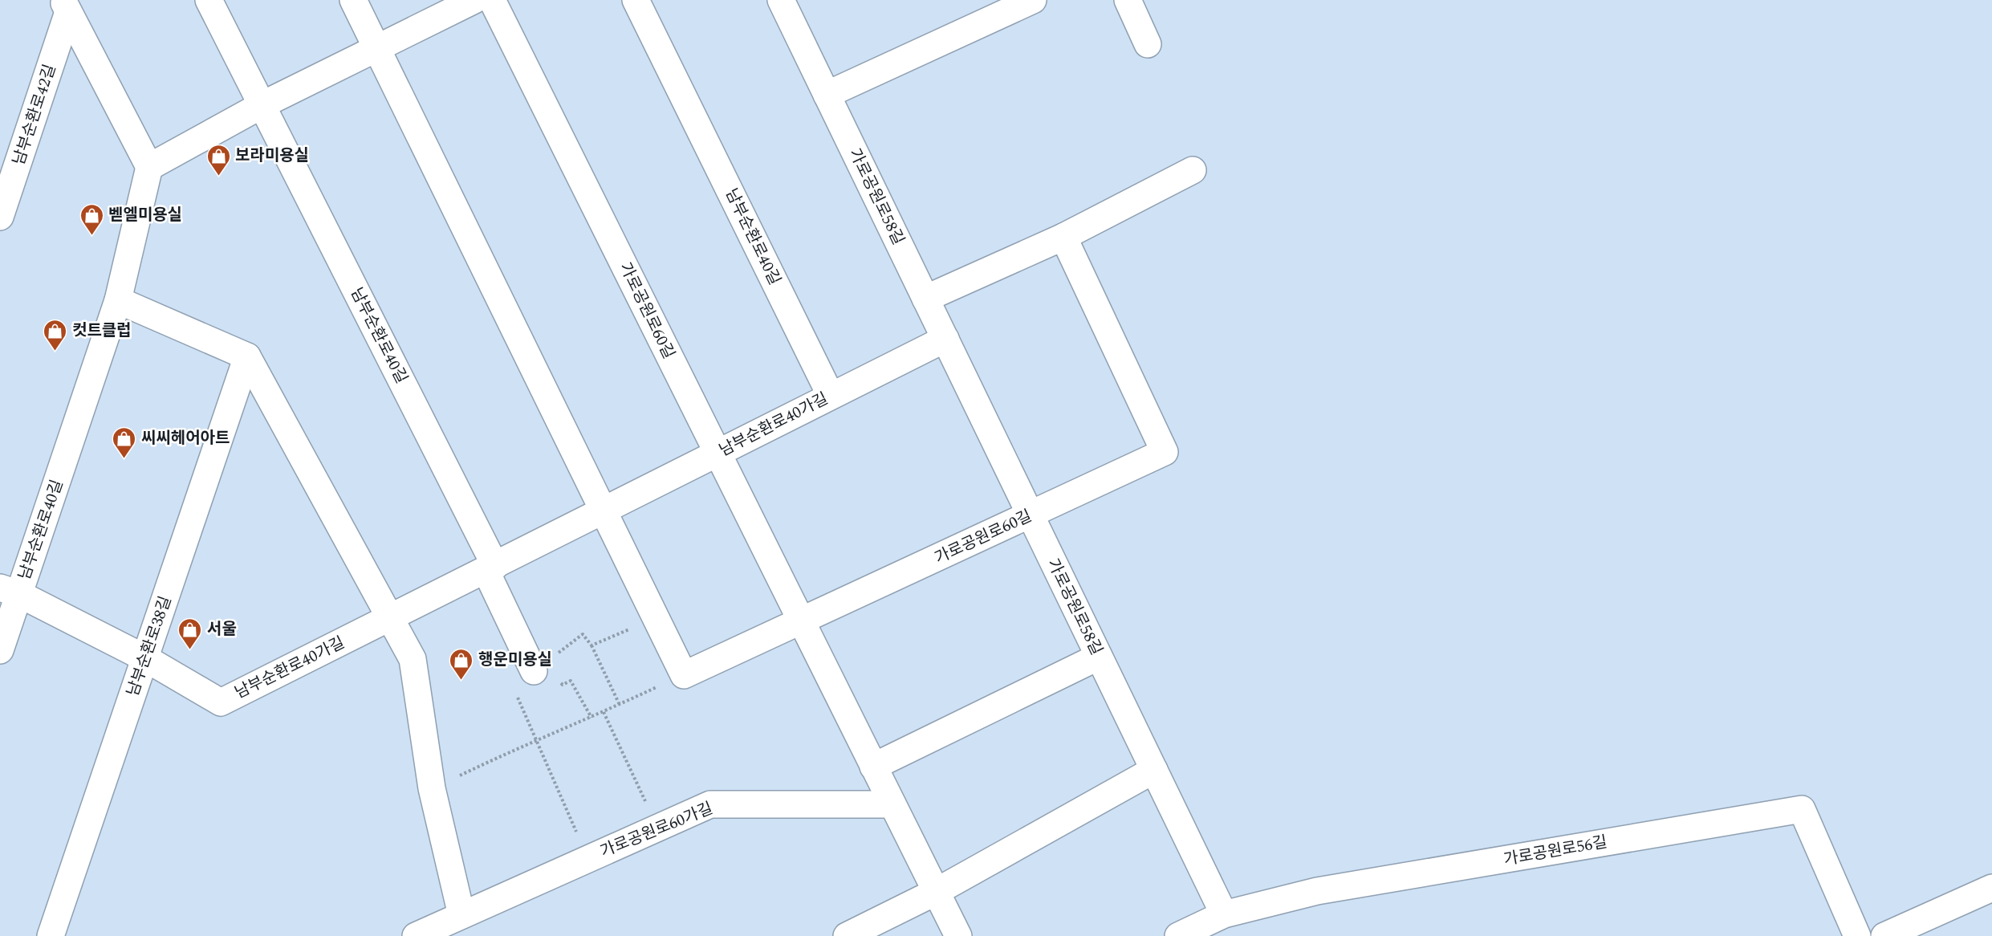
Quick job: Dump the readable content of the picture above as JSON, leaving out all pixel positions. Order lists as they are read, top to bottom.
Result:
{
  "streets": {
    "street": [
      "남부순환로42길",
      "가로공원로58길",
      "남부순환로40길",
      "가로공원로60길",
      "남부순환로40가길",
      "남부순환로38길",
      "가로공원로60가길",
      "가로공원로56길"
    ]
  },
  "crossings": [
    ["가로공원로58길", "가로공원로60길"],
    ["가로공원로58길", "남부순환로40가길"],
    ["가로공원로58길", "가로공원로56길"],
    ["남부순환로40길", "남부순환로40가길"],
    ["가로공원로60길", "남부순환로40가길"],
    ["가로공원로60길", "가로공원로60가길"],
    ["남부순환로40가길", "남부순환로38길"]
  ],
  "places": {
    "shop": [
      "보라미용실",
      "벧엘미용실",
      "컷트클럽",
      "씨씨헤어아트",
      "서울",
      "행운미용실"
    ]
  }
}
